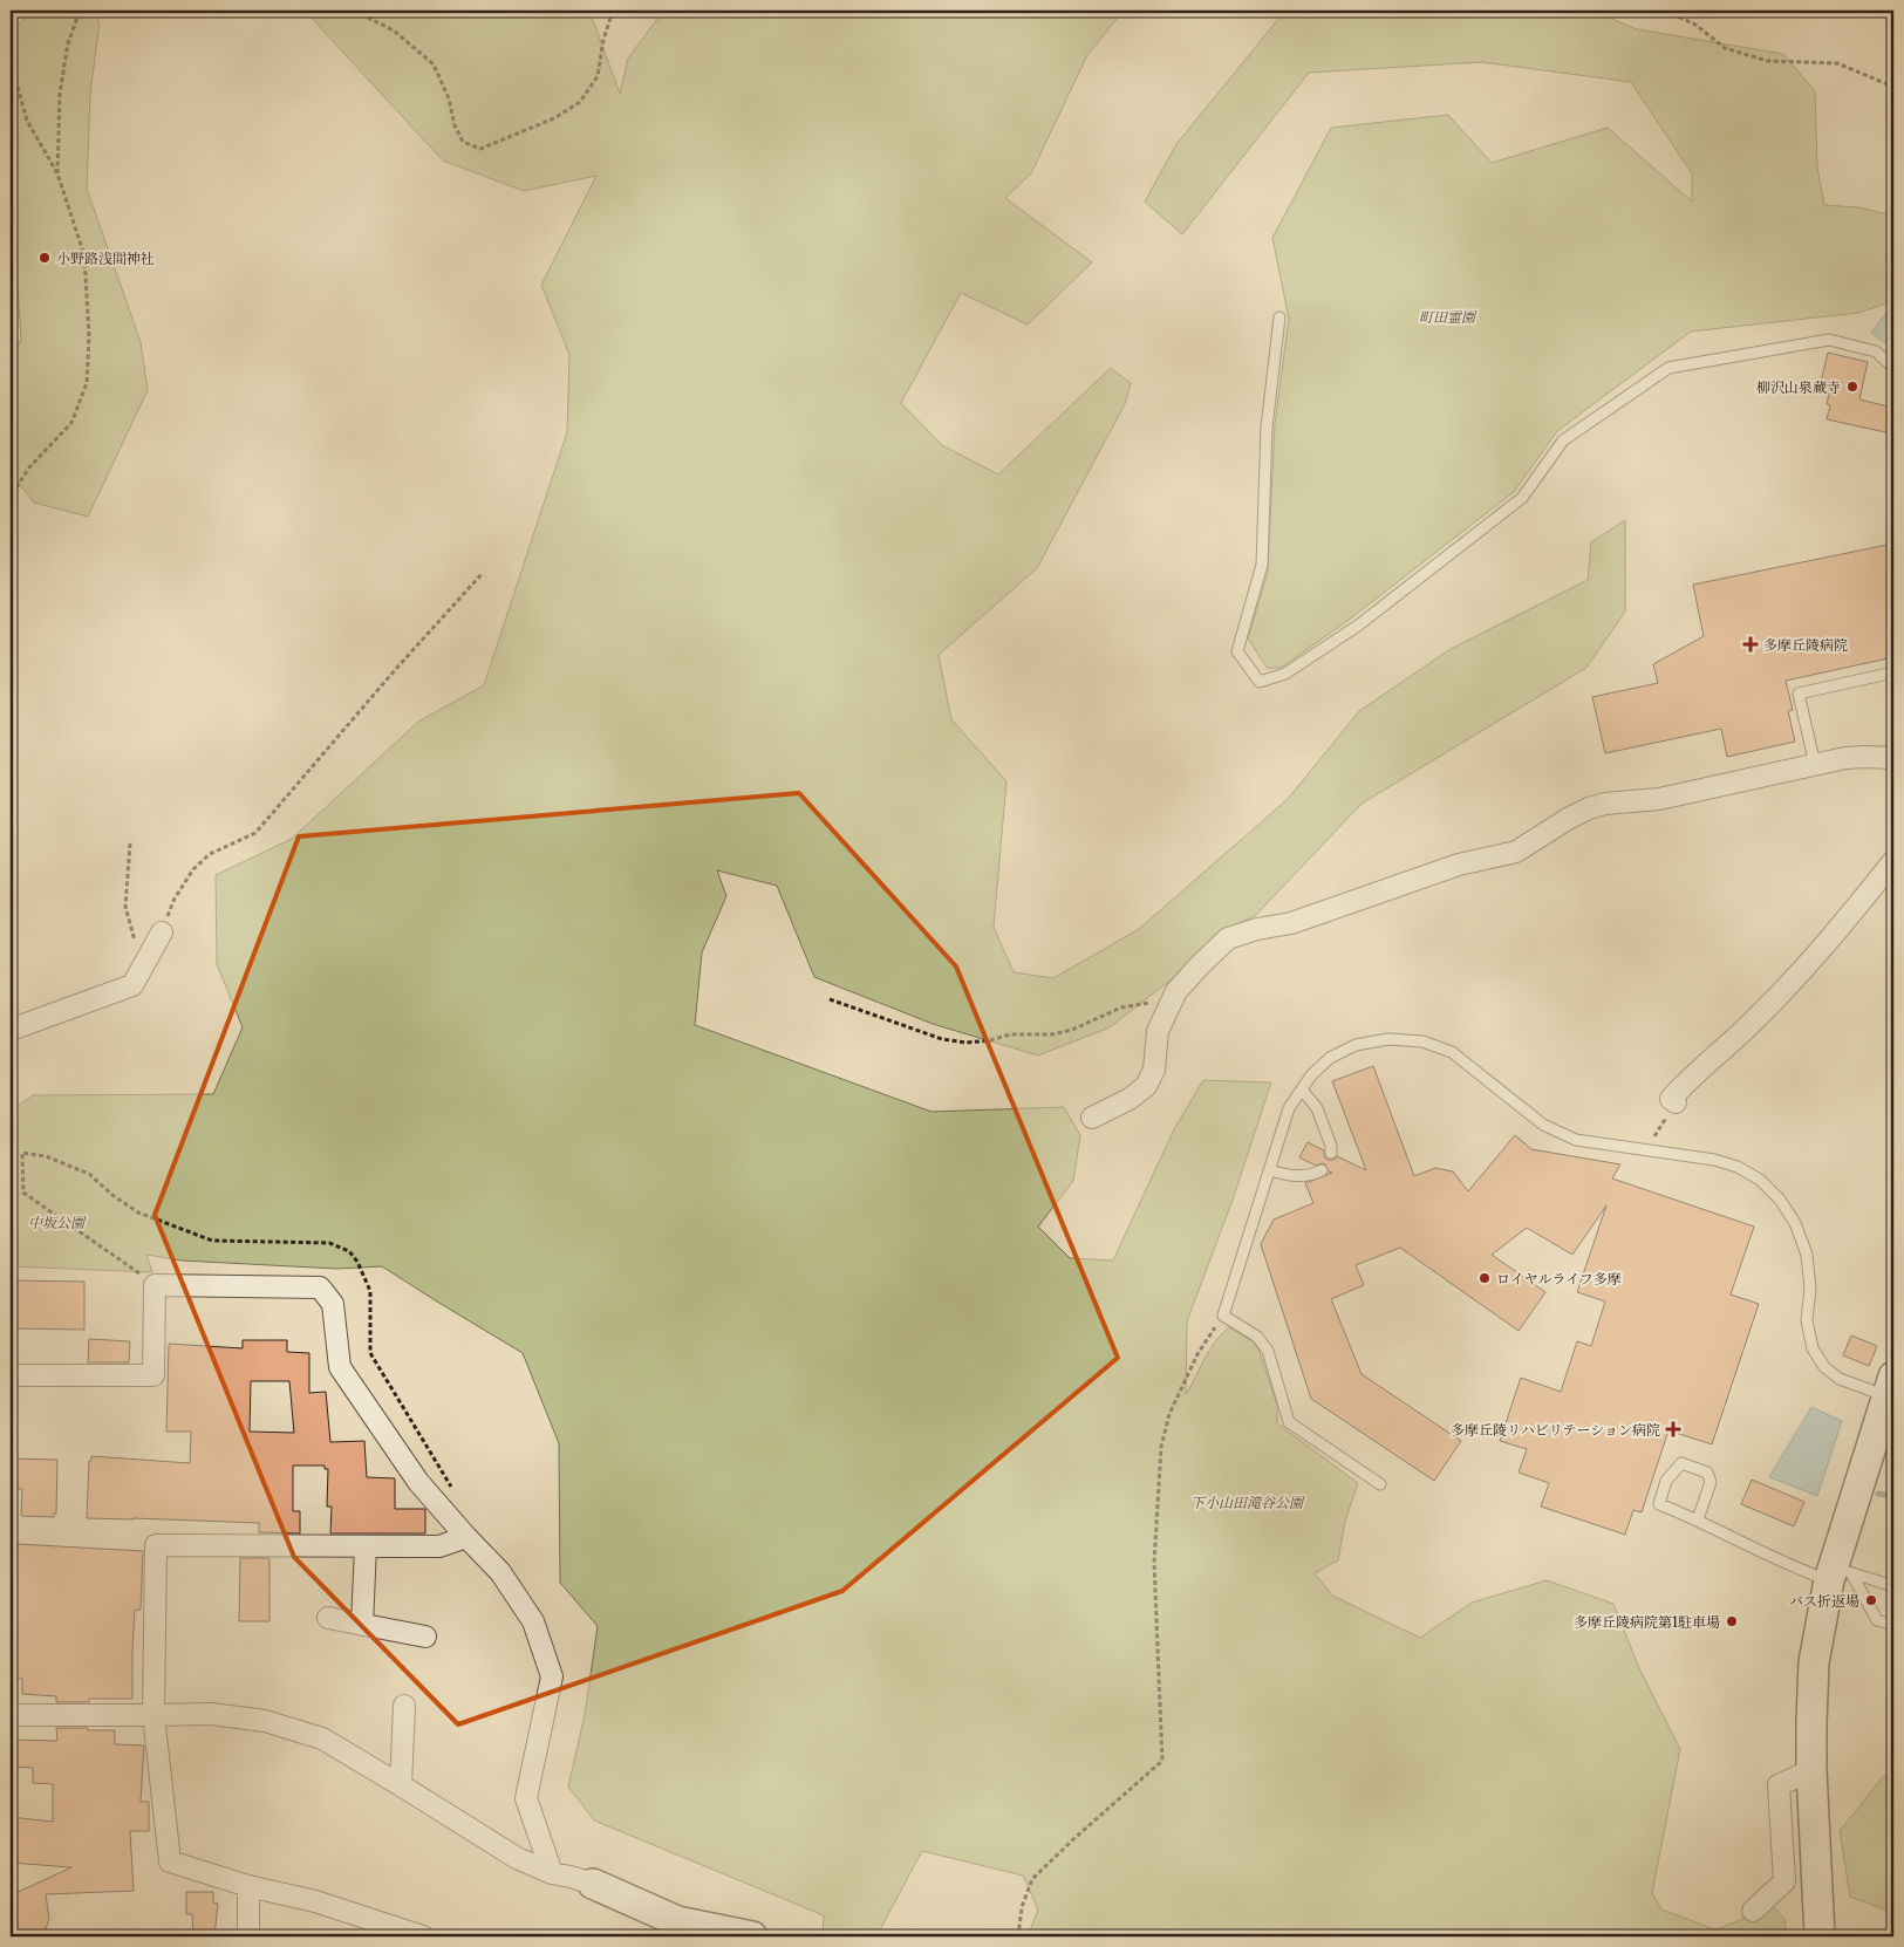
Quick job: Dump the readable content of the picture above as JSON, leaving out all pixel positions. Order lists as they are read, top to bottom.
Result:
{
  "parks": ["町田霊園", "中坂公園", "下小山田滝谷公園"],
  "places": {
    "other": [
      "小野路浅間神社",
      "柳沢山泉蔵寺",
      "ロイヤルライフ多摩",
      "バス折返場",
      "多摩丘陵病院第1駐車場"
    ],
    "health": ["多摩丘陵病院", "多摩丘陵リハビリテーション病院"]
  }
}
